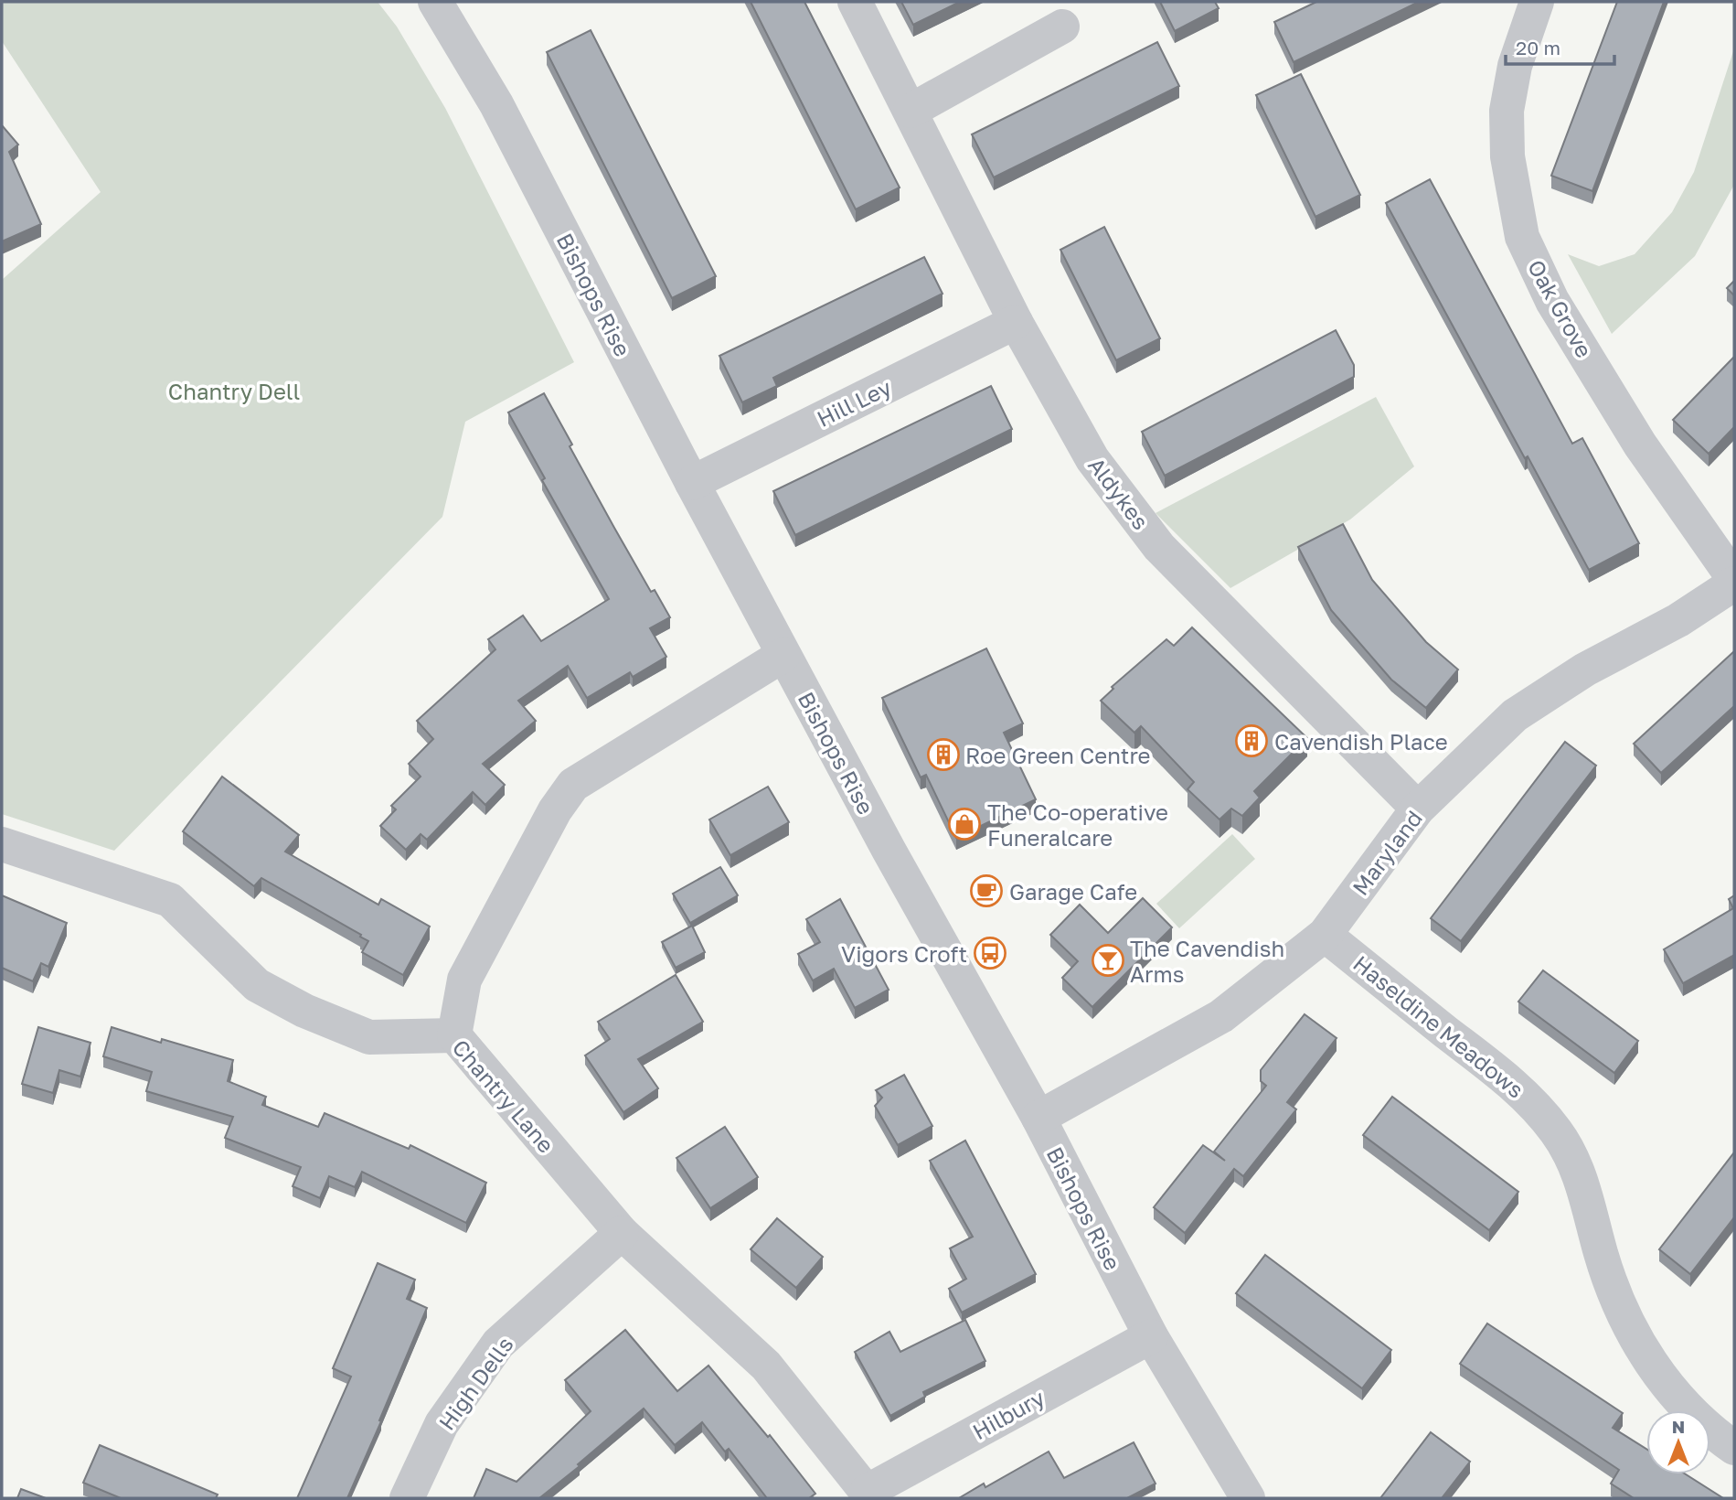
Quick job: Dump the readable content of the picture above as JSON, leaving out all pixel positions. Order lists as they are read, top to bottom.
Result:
{
  "streets": {
    "street": [
      "Bishops Rise",
      "Oak Grove",
      "Hill Ley",
      "Aldykes",
      "Maryland",
      "Haseldine Meadows",
      "Chantry Lane",
      "High Dells",
      "Hilbury"
    ]
  },
  "crossings": [
    ["Bishops Rise", "Hill Ley"],
    ["Bishops Rise", "Maryland"],
    ["Bishops Rise", "Hilbury"],
    ["Oak Grove", "Maryland"],
    ["Hill Ley", "Aldykes"],
    ["Aldykes", "Maryland"],
    ["Maryland", "Haseldine Meadows"],
    ["Chantry Lane", "High Dells"],
    ["Chantry Lane", "Hilbury"]
  ],
  "parks": ["Chantry Dell"],
  "places": {
    "building": ["Cavendish Place", "Roe Green Centre"],
    "shop": ["The Co-operative Funeralcare"],
    "cafe": ["Garage Cafe"],
    "bus stop": ["Vigors Croft"],
    "bar": ["The Cavendish Arms"]
  },
  "scale_bar": "20 m",
  "north": "top"
}
